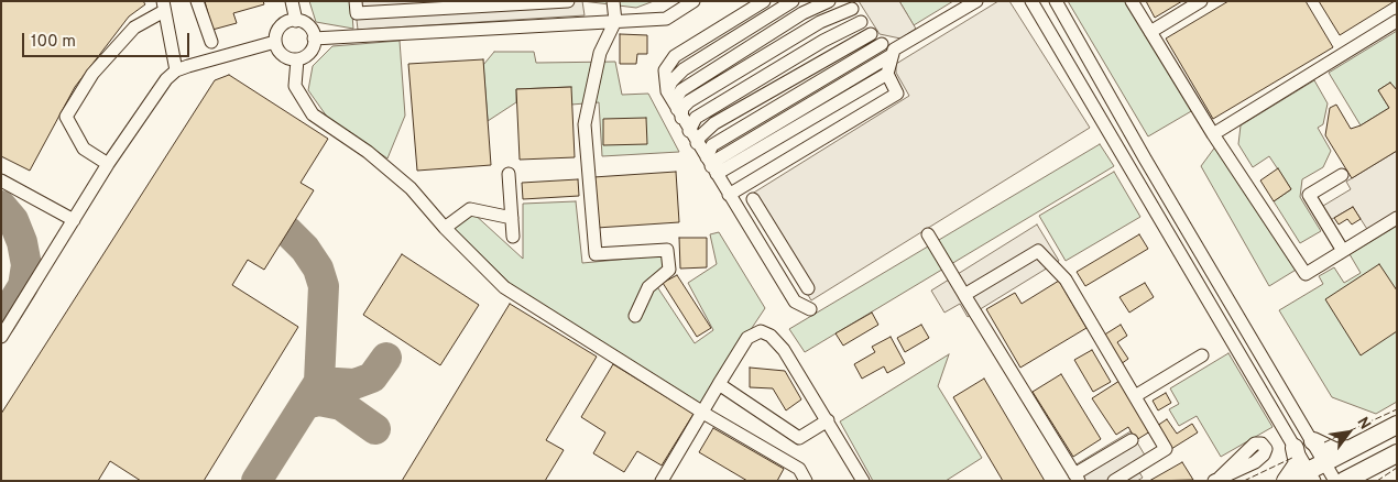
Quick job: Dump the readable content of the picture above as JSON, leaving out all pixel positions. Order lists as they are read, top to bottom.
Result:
{
  "scale_bar": "100 m",
  "north": "top right"
}
